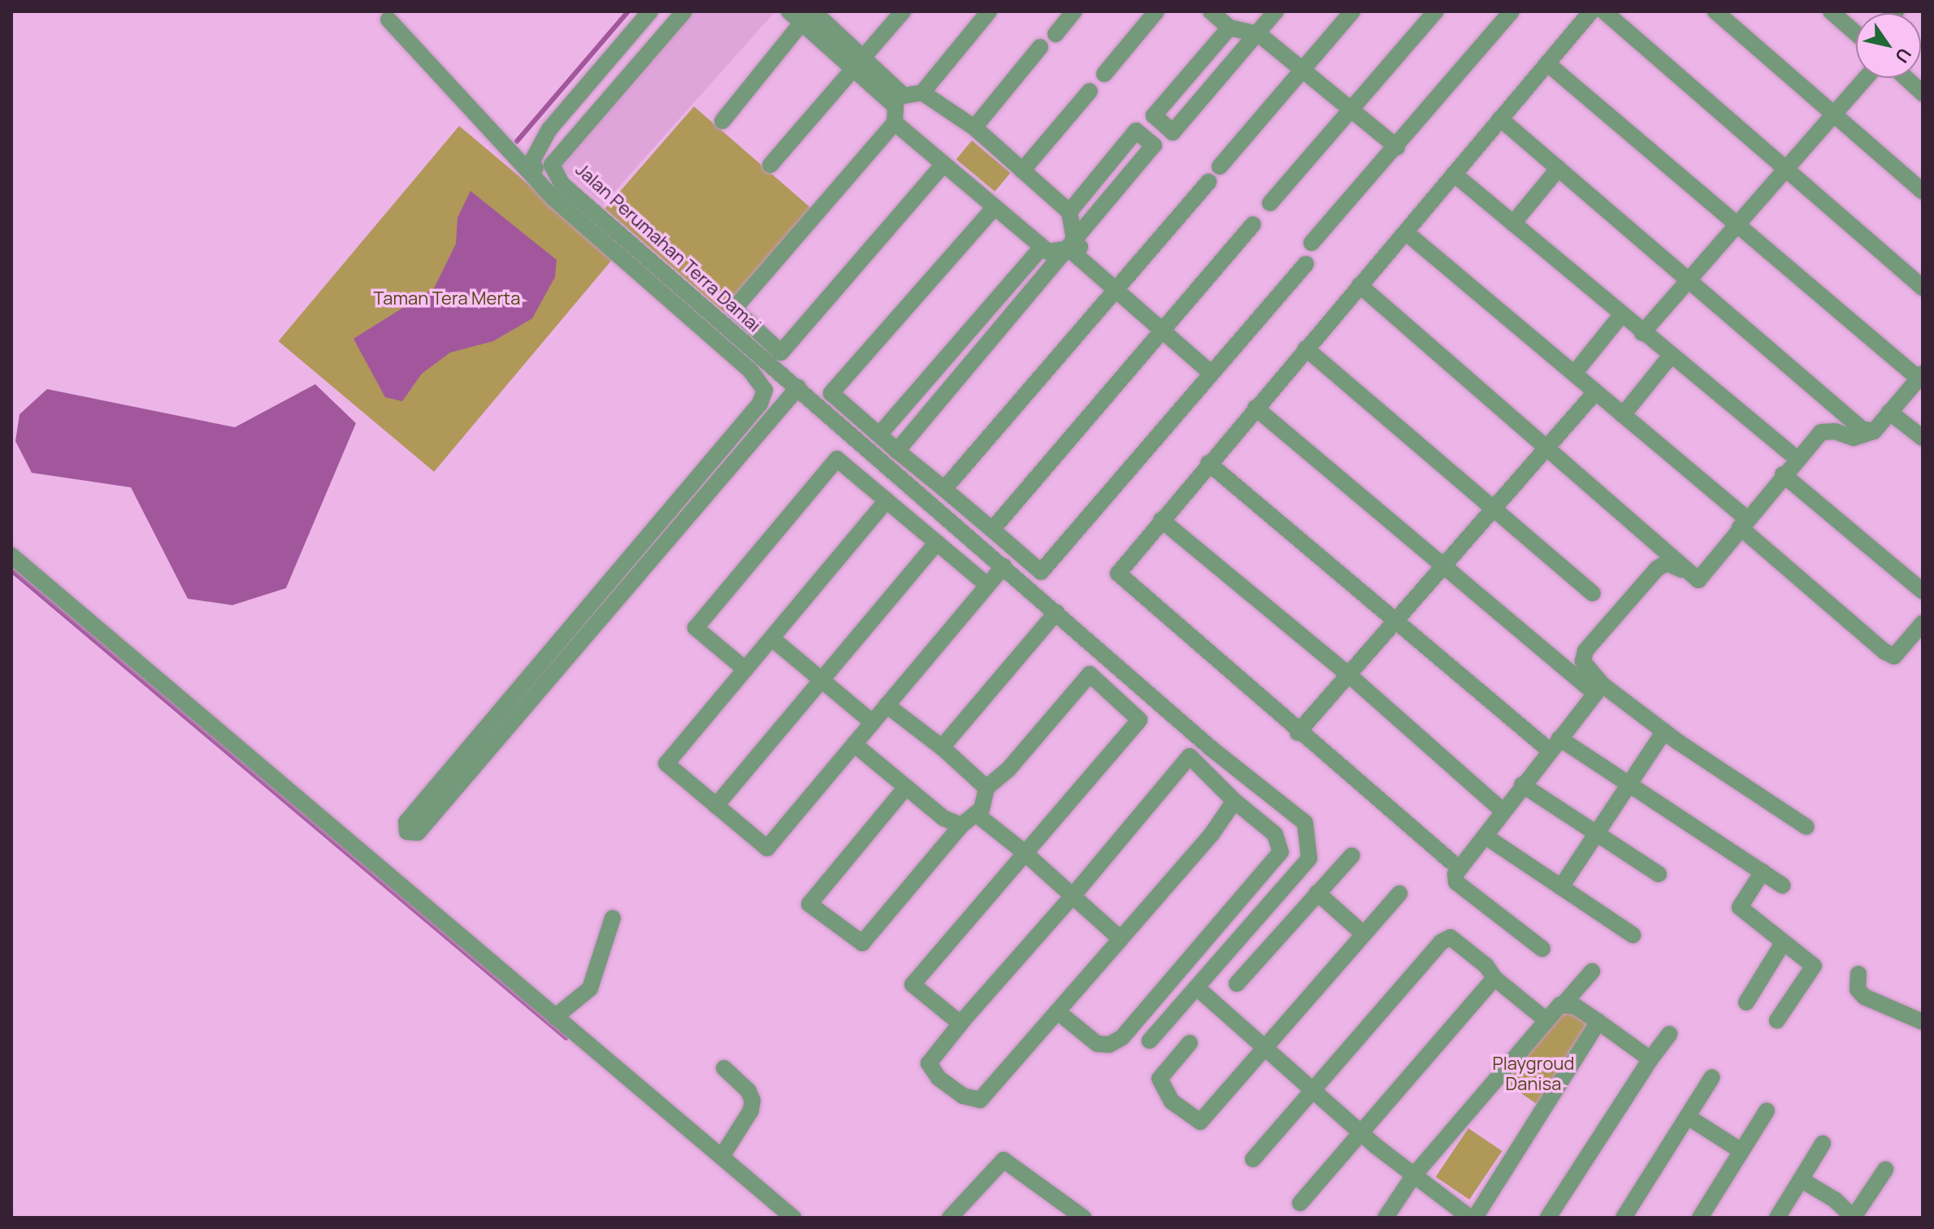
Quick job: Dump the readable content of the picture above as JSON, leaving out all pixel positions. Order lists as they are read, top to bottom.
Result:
{
  "streets": {
    "street": ["Jalan Perumahan Terra Damai"]
  },
  "parks": ["Taman Tera Merta", "Playgroud Danisa"],
  "north": "bottom right"
}
